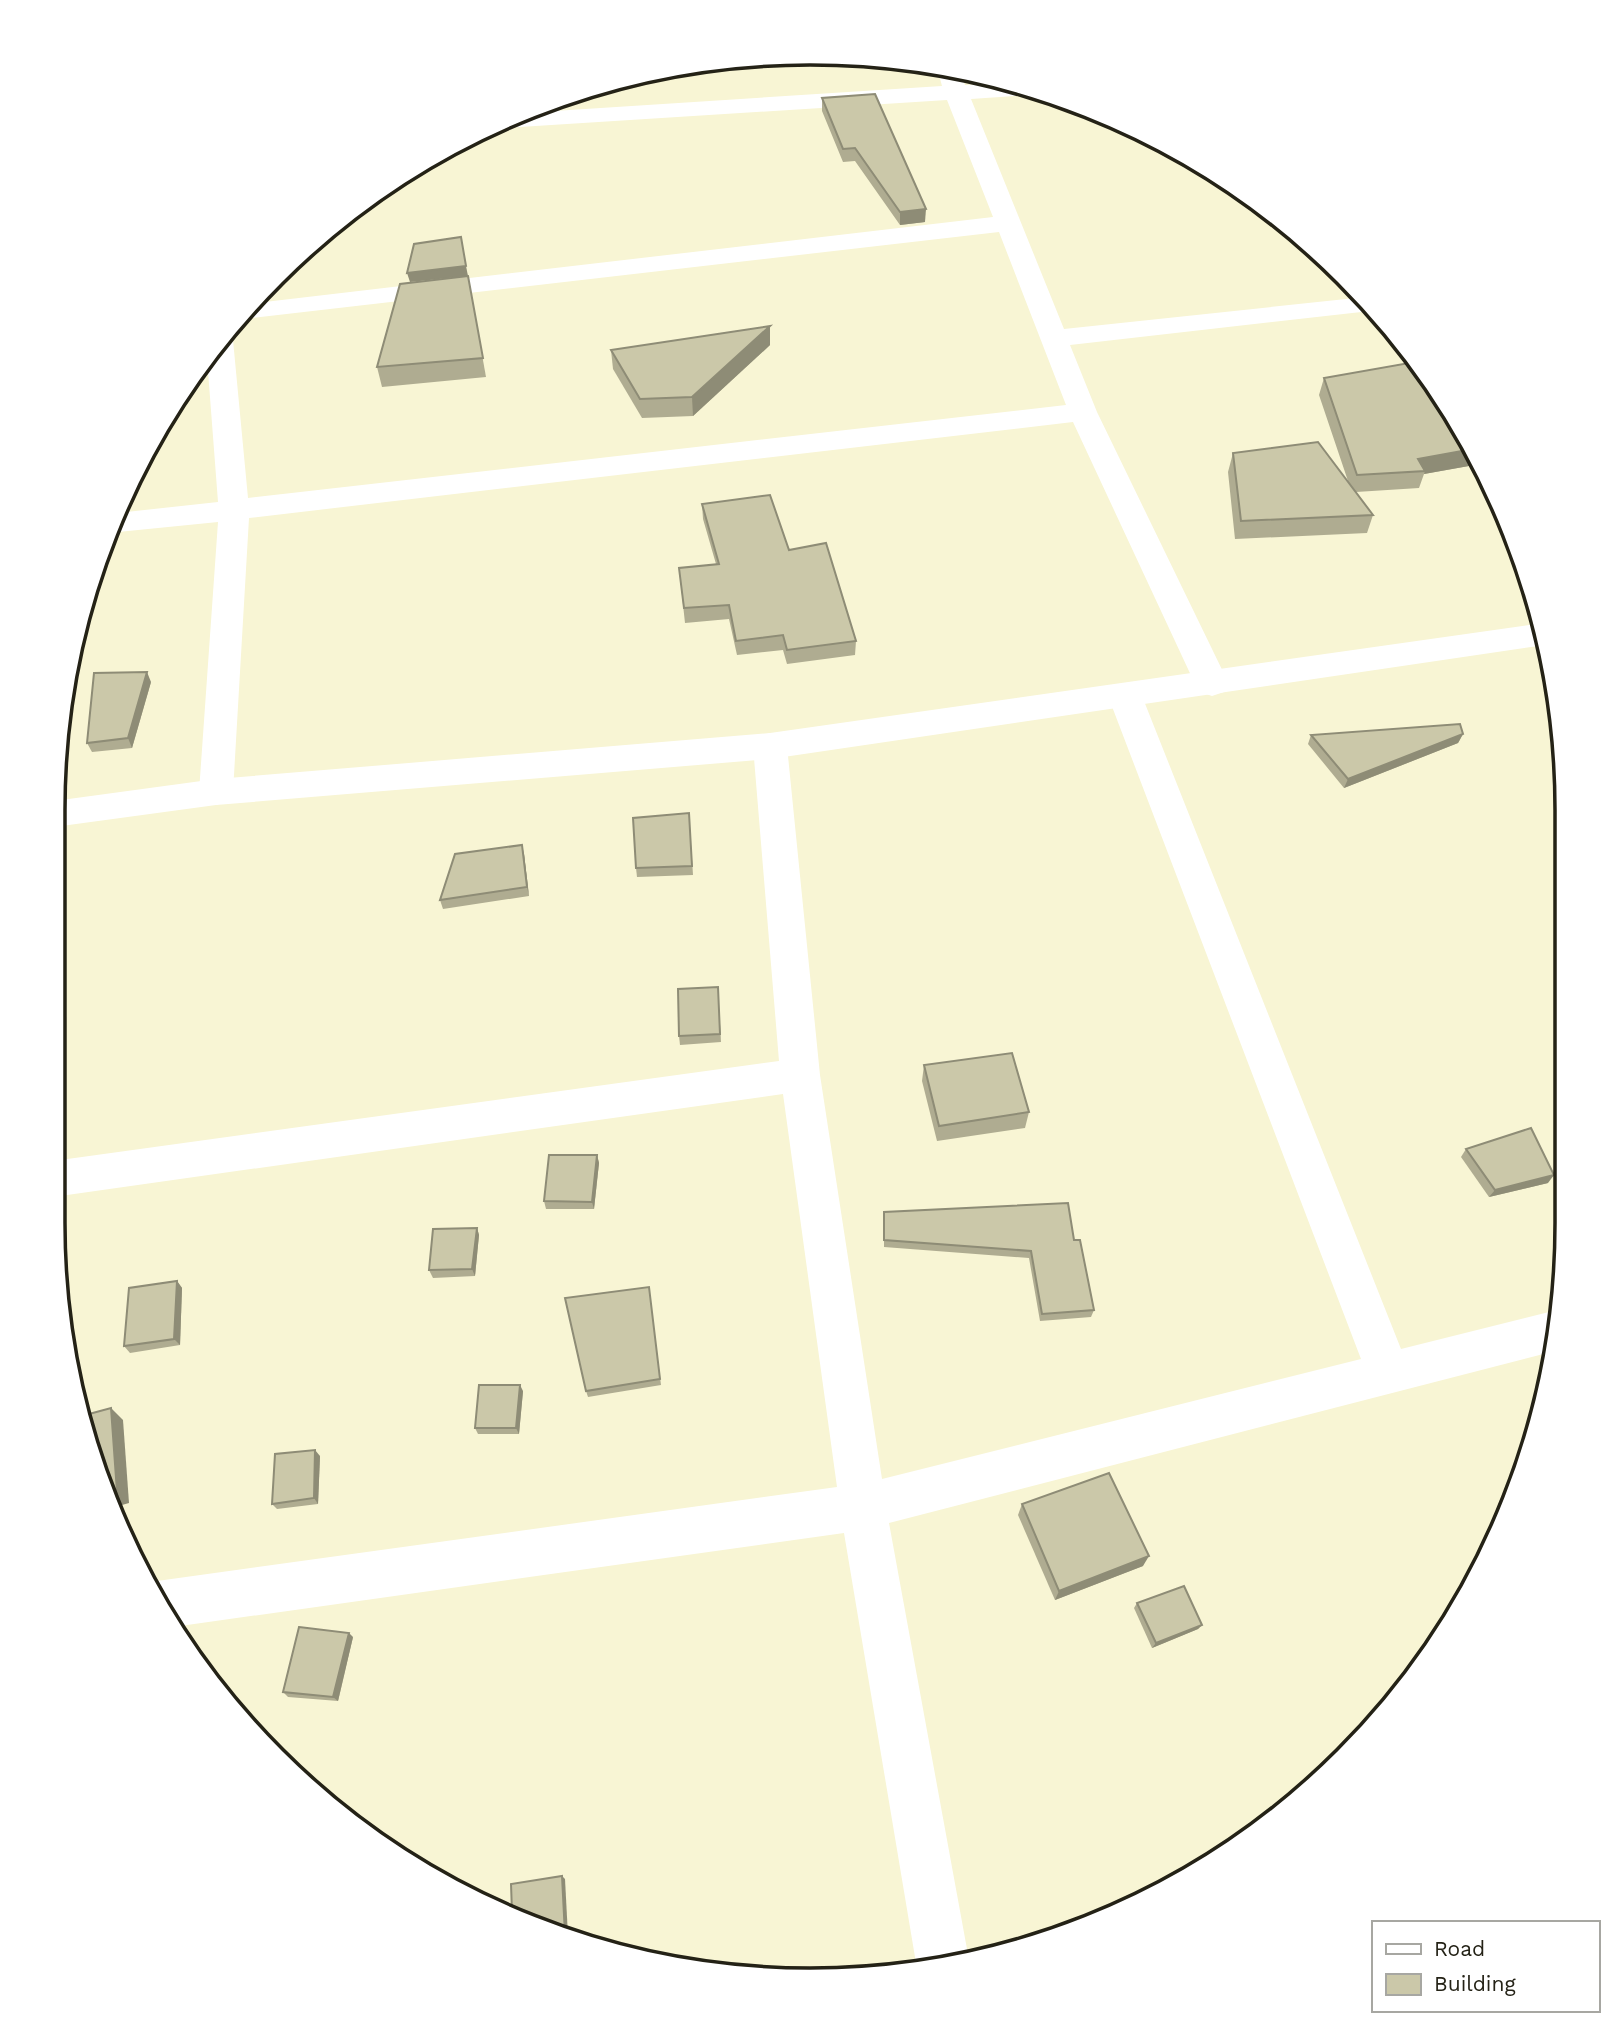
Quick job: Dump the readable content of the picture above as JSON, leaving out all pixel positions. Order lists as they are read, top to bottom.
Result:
{
  "legend": ["Road", "Building"]
}
